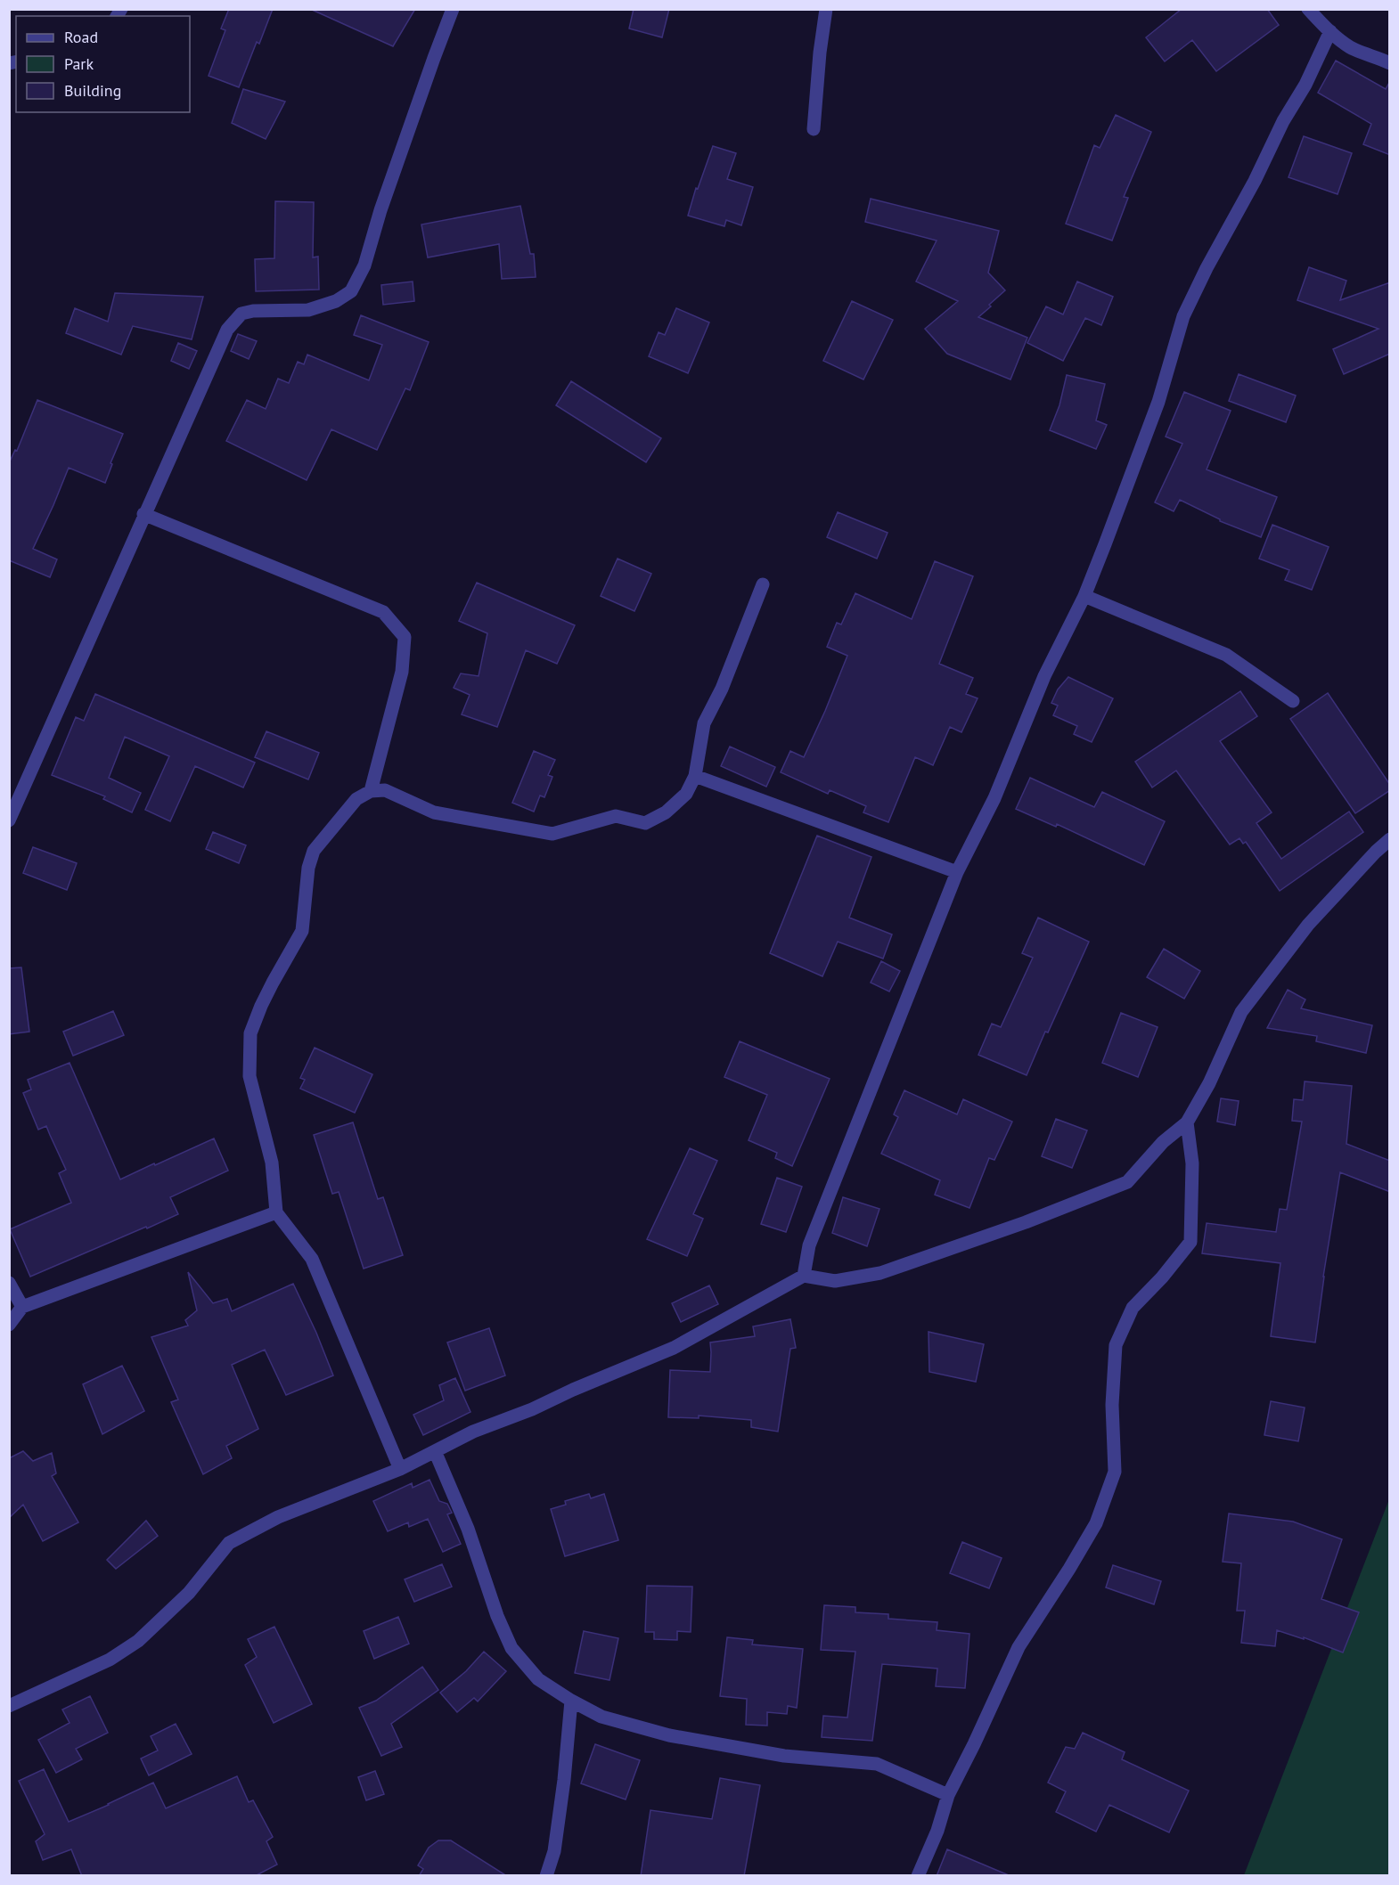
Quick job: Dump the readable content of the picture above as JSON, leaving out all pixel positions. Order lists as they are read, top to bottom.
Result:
{
  "legend": ["Road", "Park", "Building"]
}
